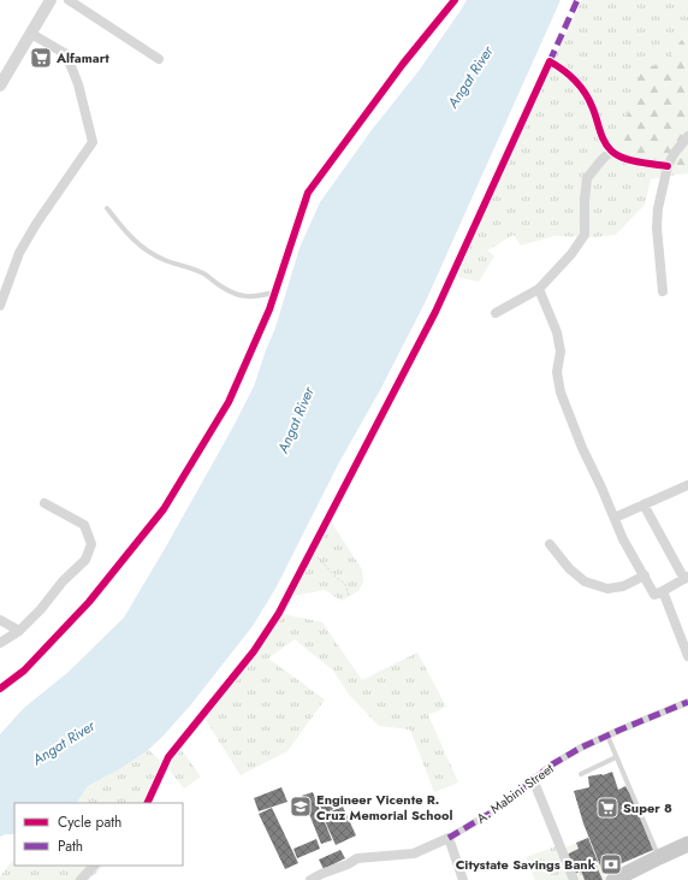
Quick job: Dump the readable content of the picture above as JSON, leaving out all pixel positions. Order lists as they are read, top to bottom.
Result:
{
  "streets": {
    "street": ["A. Mabini Street"]
  },
  "water": ["Angat River"],
  "places": {
    "supermarket": ["Alfamart", "Super 8"],
    "school or university": ["Engineer Vicente R. Cruz Memorial School"],
    "bank": ["Citystate Savings Bank"]
  },
  "legend": ["Cycle path", "Path"]
}
